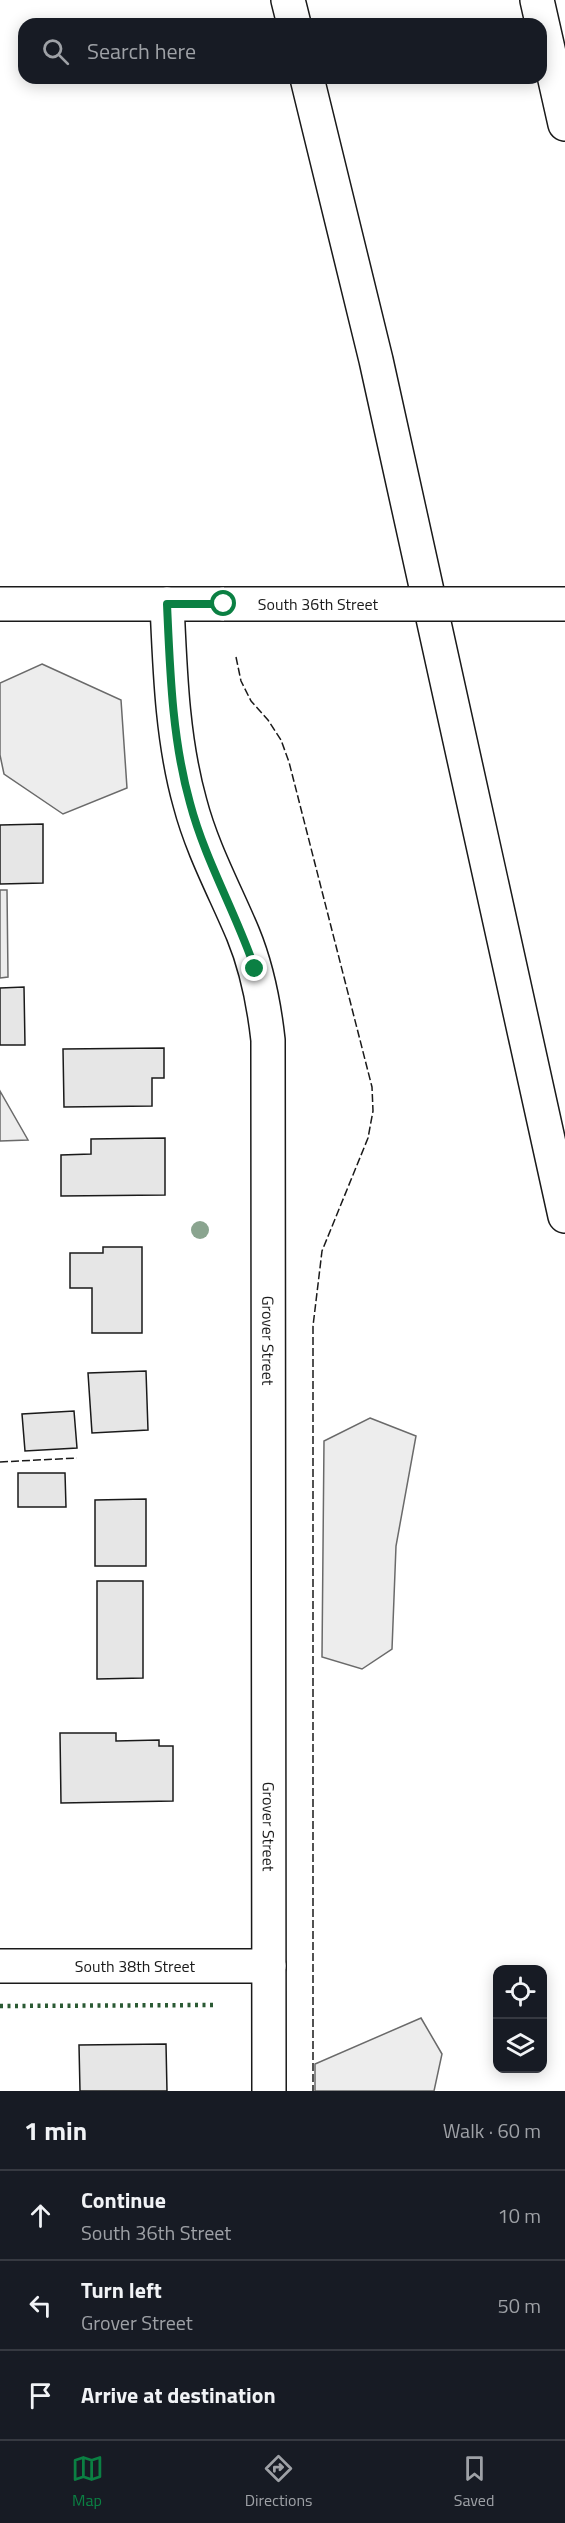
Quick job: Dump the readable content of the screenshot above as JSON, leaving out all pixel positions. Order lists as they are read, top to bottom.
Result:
{
  "streets": {
    "main road": ["South 36th Street", "Grover Street", "South 38th Street"]
  },
  "crossings": [
    ["South 36th Street", "Grover Street"],
    ["Grover Street", "South 38th Street"]
  ],
  "page": {
    "search": "Search here",
    "heading": ["1 min", "Walk · 60 m"],
    "list": [
      ["Continue", "South 36th Street", "10 m"],
      ["Turn left", "Grover Street", "50 m"],
      "Arrive at destination"
    ],
    "nav": ["Map", "Directions", "Saved"]
  }
}
